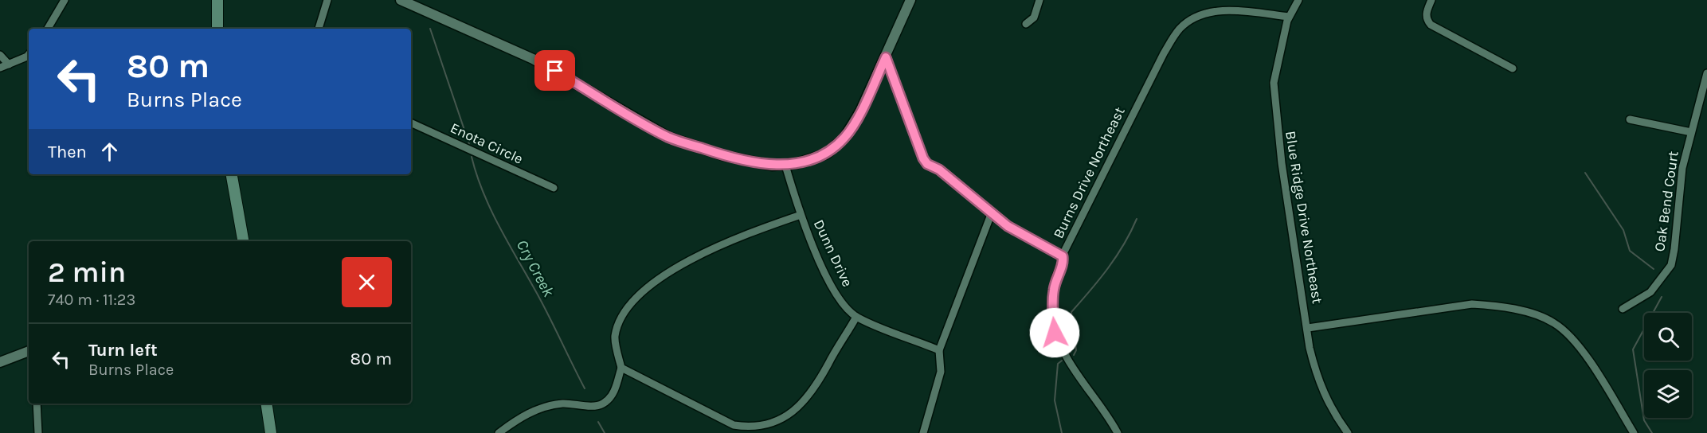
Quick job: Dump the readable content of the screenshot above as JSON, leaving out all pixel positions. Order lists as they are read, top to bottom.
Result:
{
  "streets": {
    "street": [
      "Enota Circle",
      "Burns Drive Northeast",
      "Oak Bend Court",
      "Blue Ridge Drive Northeast",
      "Dunn Drive"
    ]
  },
  "crossings": [
    ["Burns Drive Northeast", "Blue Ridge Drive Northeast"]
  ],
  "water": ["Cry Creek"],
  "page": {
    "turn": ["80 m", "Burns Place"],
    "then": "Then",
    "heading": ["2 min", "740 m · 11:23"],
    "list": [
      {
        "name": "Turn left",
        "note": "Burns Place",
        "value": "80 m"
      }
    ]
  }
}
